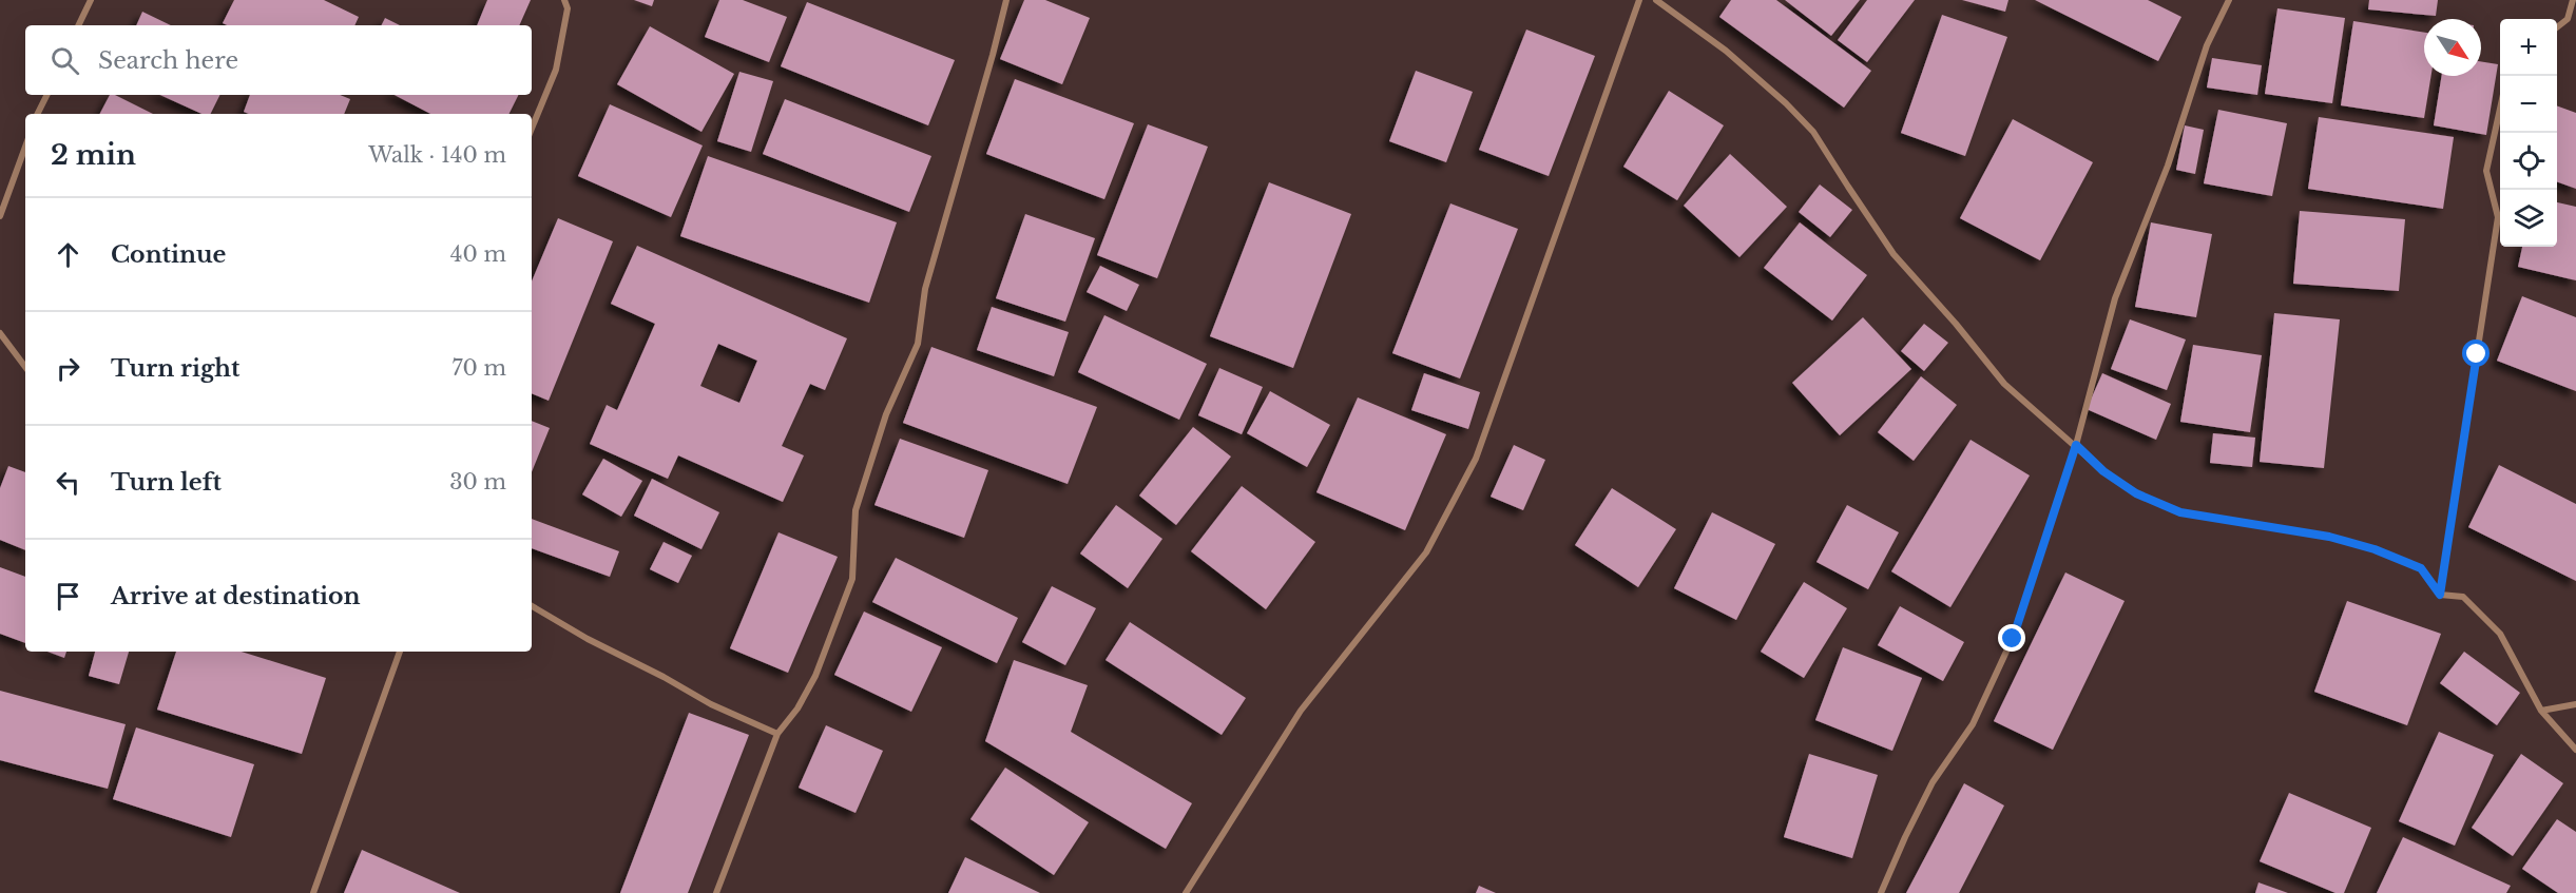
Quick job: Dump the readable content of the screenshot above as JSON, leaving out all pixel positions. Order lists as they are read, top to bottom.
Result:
{
  "north": "bottom right",
  "page": {
    "map_buttons": ["+", "−"],
    "search": "Search here",
    "heading": ["2 min", "Walk · 140 m"],
    "list": [
      ["Continue", "40 m"],
      ["Turn right", "70 m"],
      ["Turn left", "30 m"],
      "Arrive at destination"
    ]
  }
}
